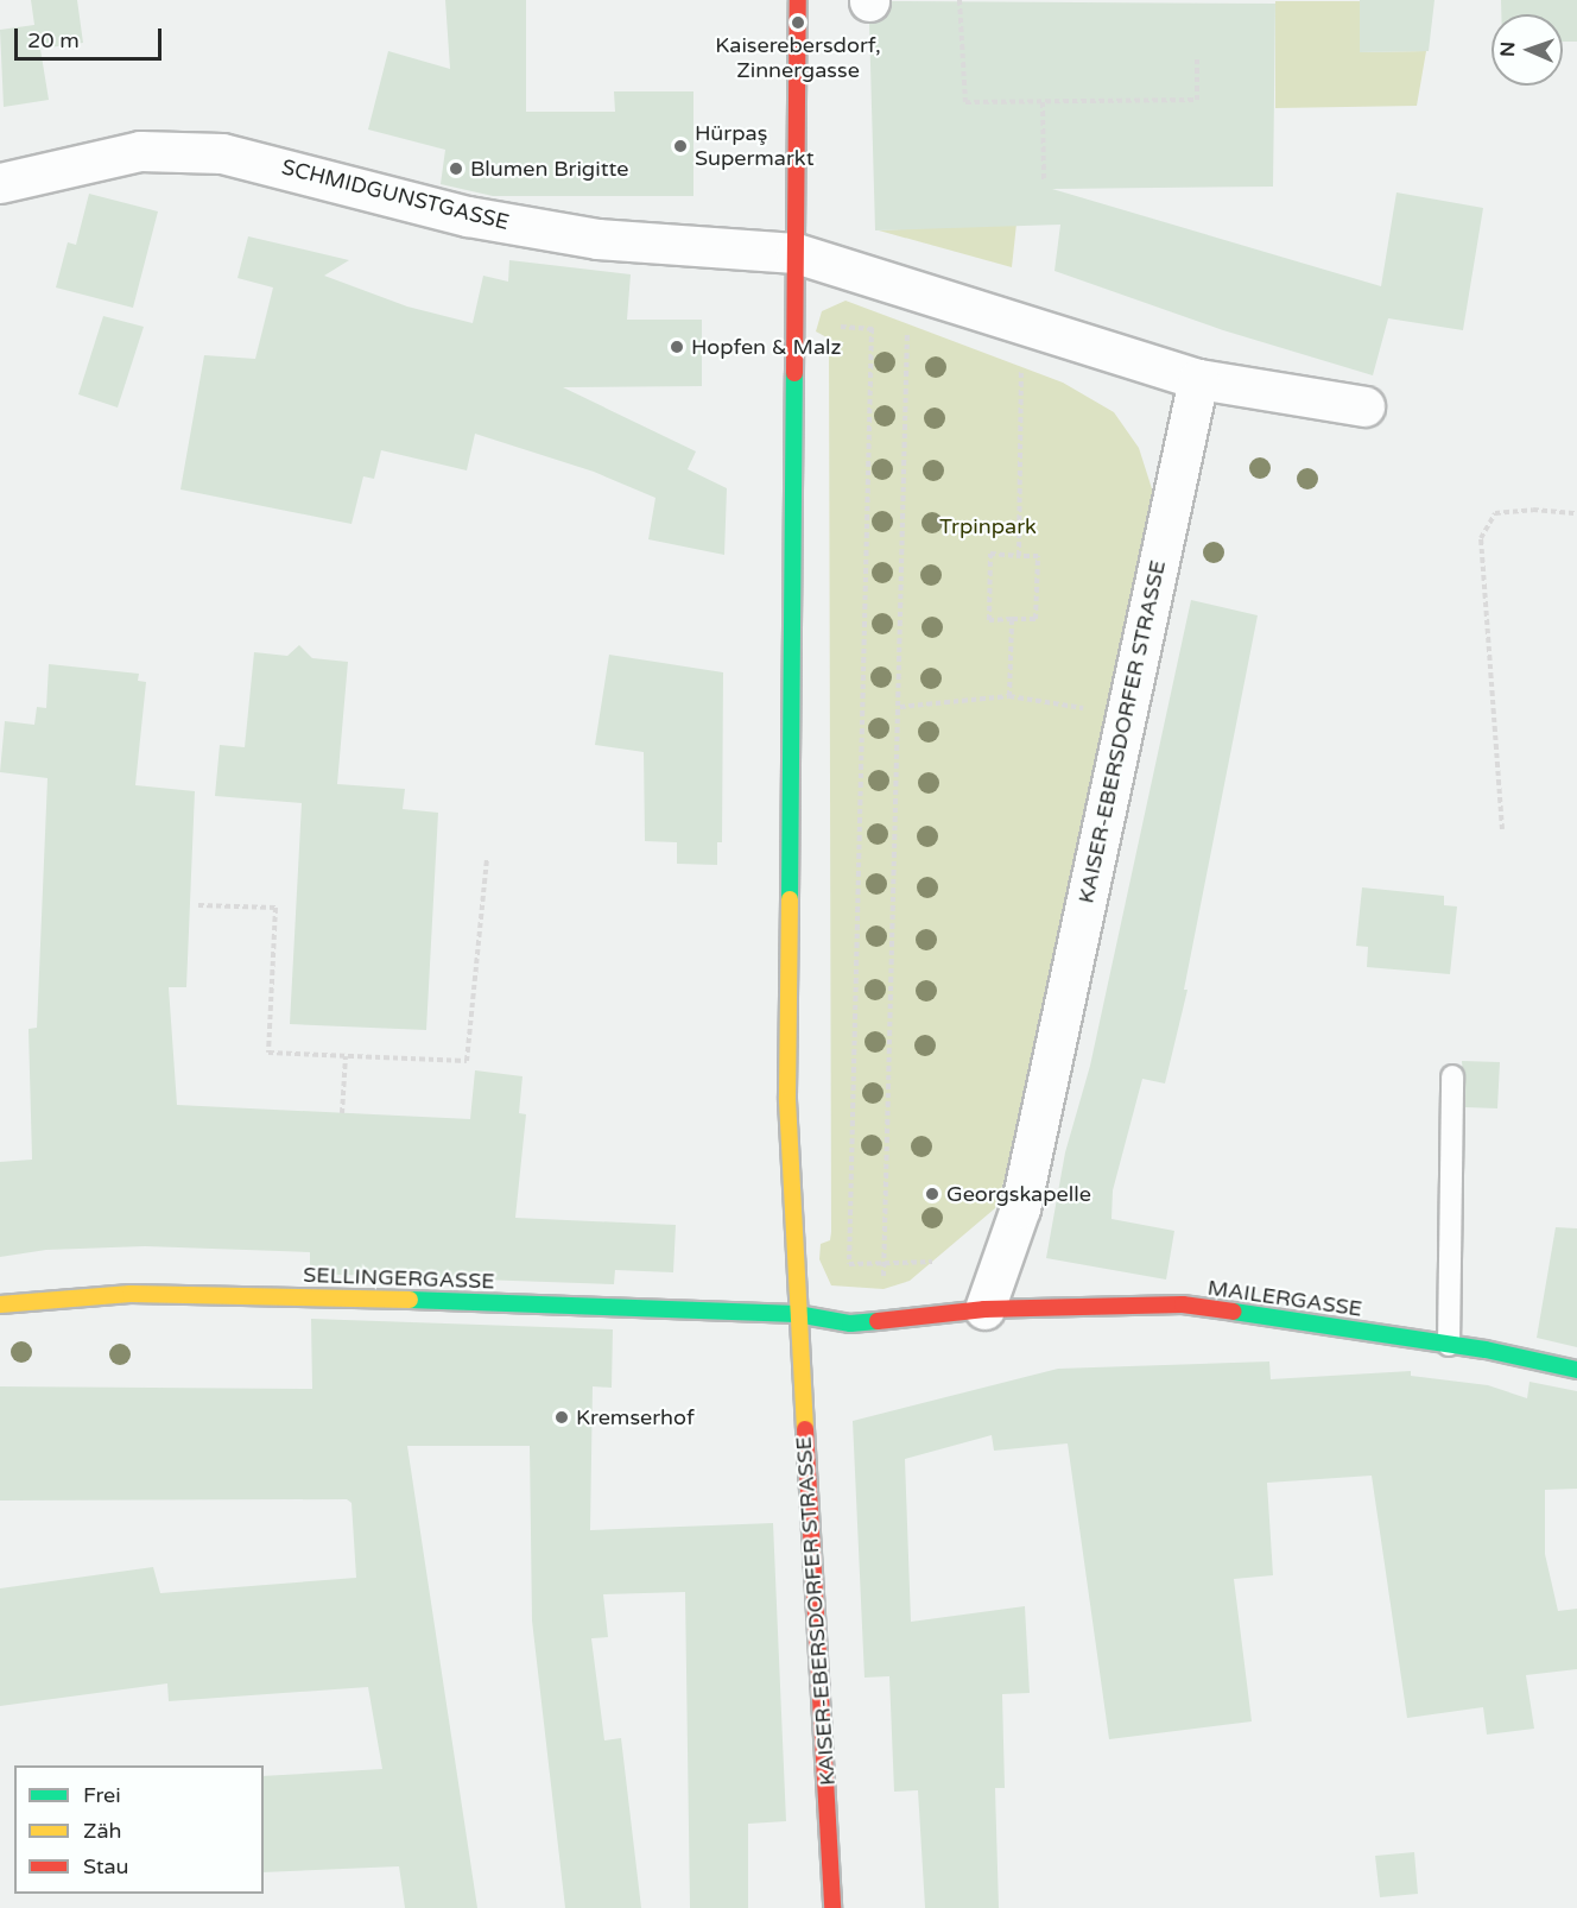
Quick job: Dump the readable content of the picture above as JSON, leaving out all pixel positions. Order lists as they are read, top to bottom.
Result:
{
  "streets": {
    "main road": ["KAISER-EBERSDORFER STRASSE", "SELLINGERGASSE", "MAILERGASSE"],
    "street": ["SCHMIDGUNSTGASSE"]
  },
  "crossings": [
    ["SCHMIDGUNSTGASSE", "KAISER-EBERSDORFER STRASSE"],
    ["KAISER-EBERSDORFER STRASSE", "SELLINGERGASSE"],
    ["KAISER-EBERSDORFER STRASSE", "MAILERGASSE"]
  ],
  "parks": ["Trpinpark"],
  "places": [
    "Kaiserebersdorf, Zinnergasse",
    "Hürpaş Supermarkt",
    "Blumen Brigitte",
    "Hopfen & Malz",
    "Georgskapelle",
    "Kremserhof"
  ],
  "legend": ["Frei", "Zäh", "Stau"],
  "scale_bar": "20 m",
  "north": "left"
}
